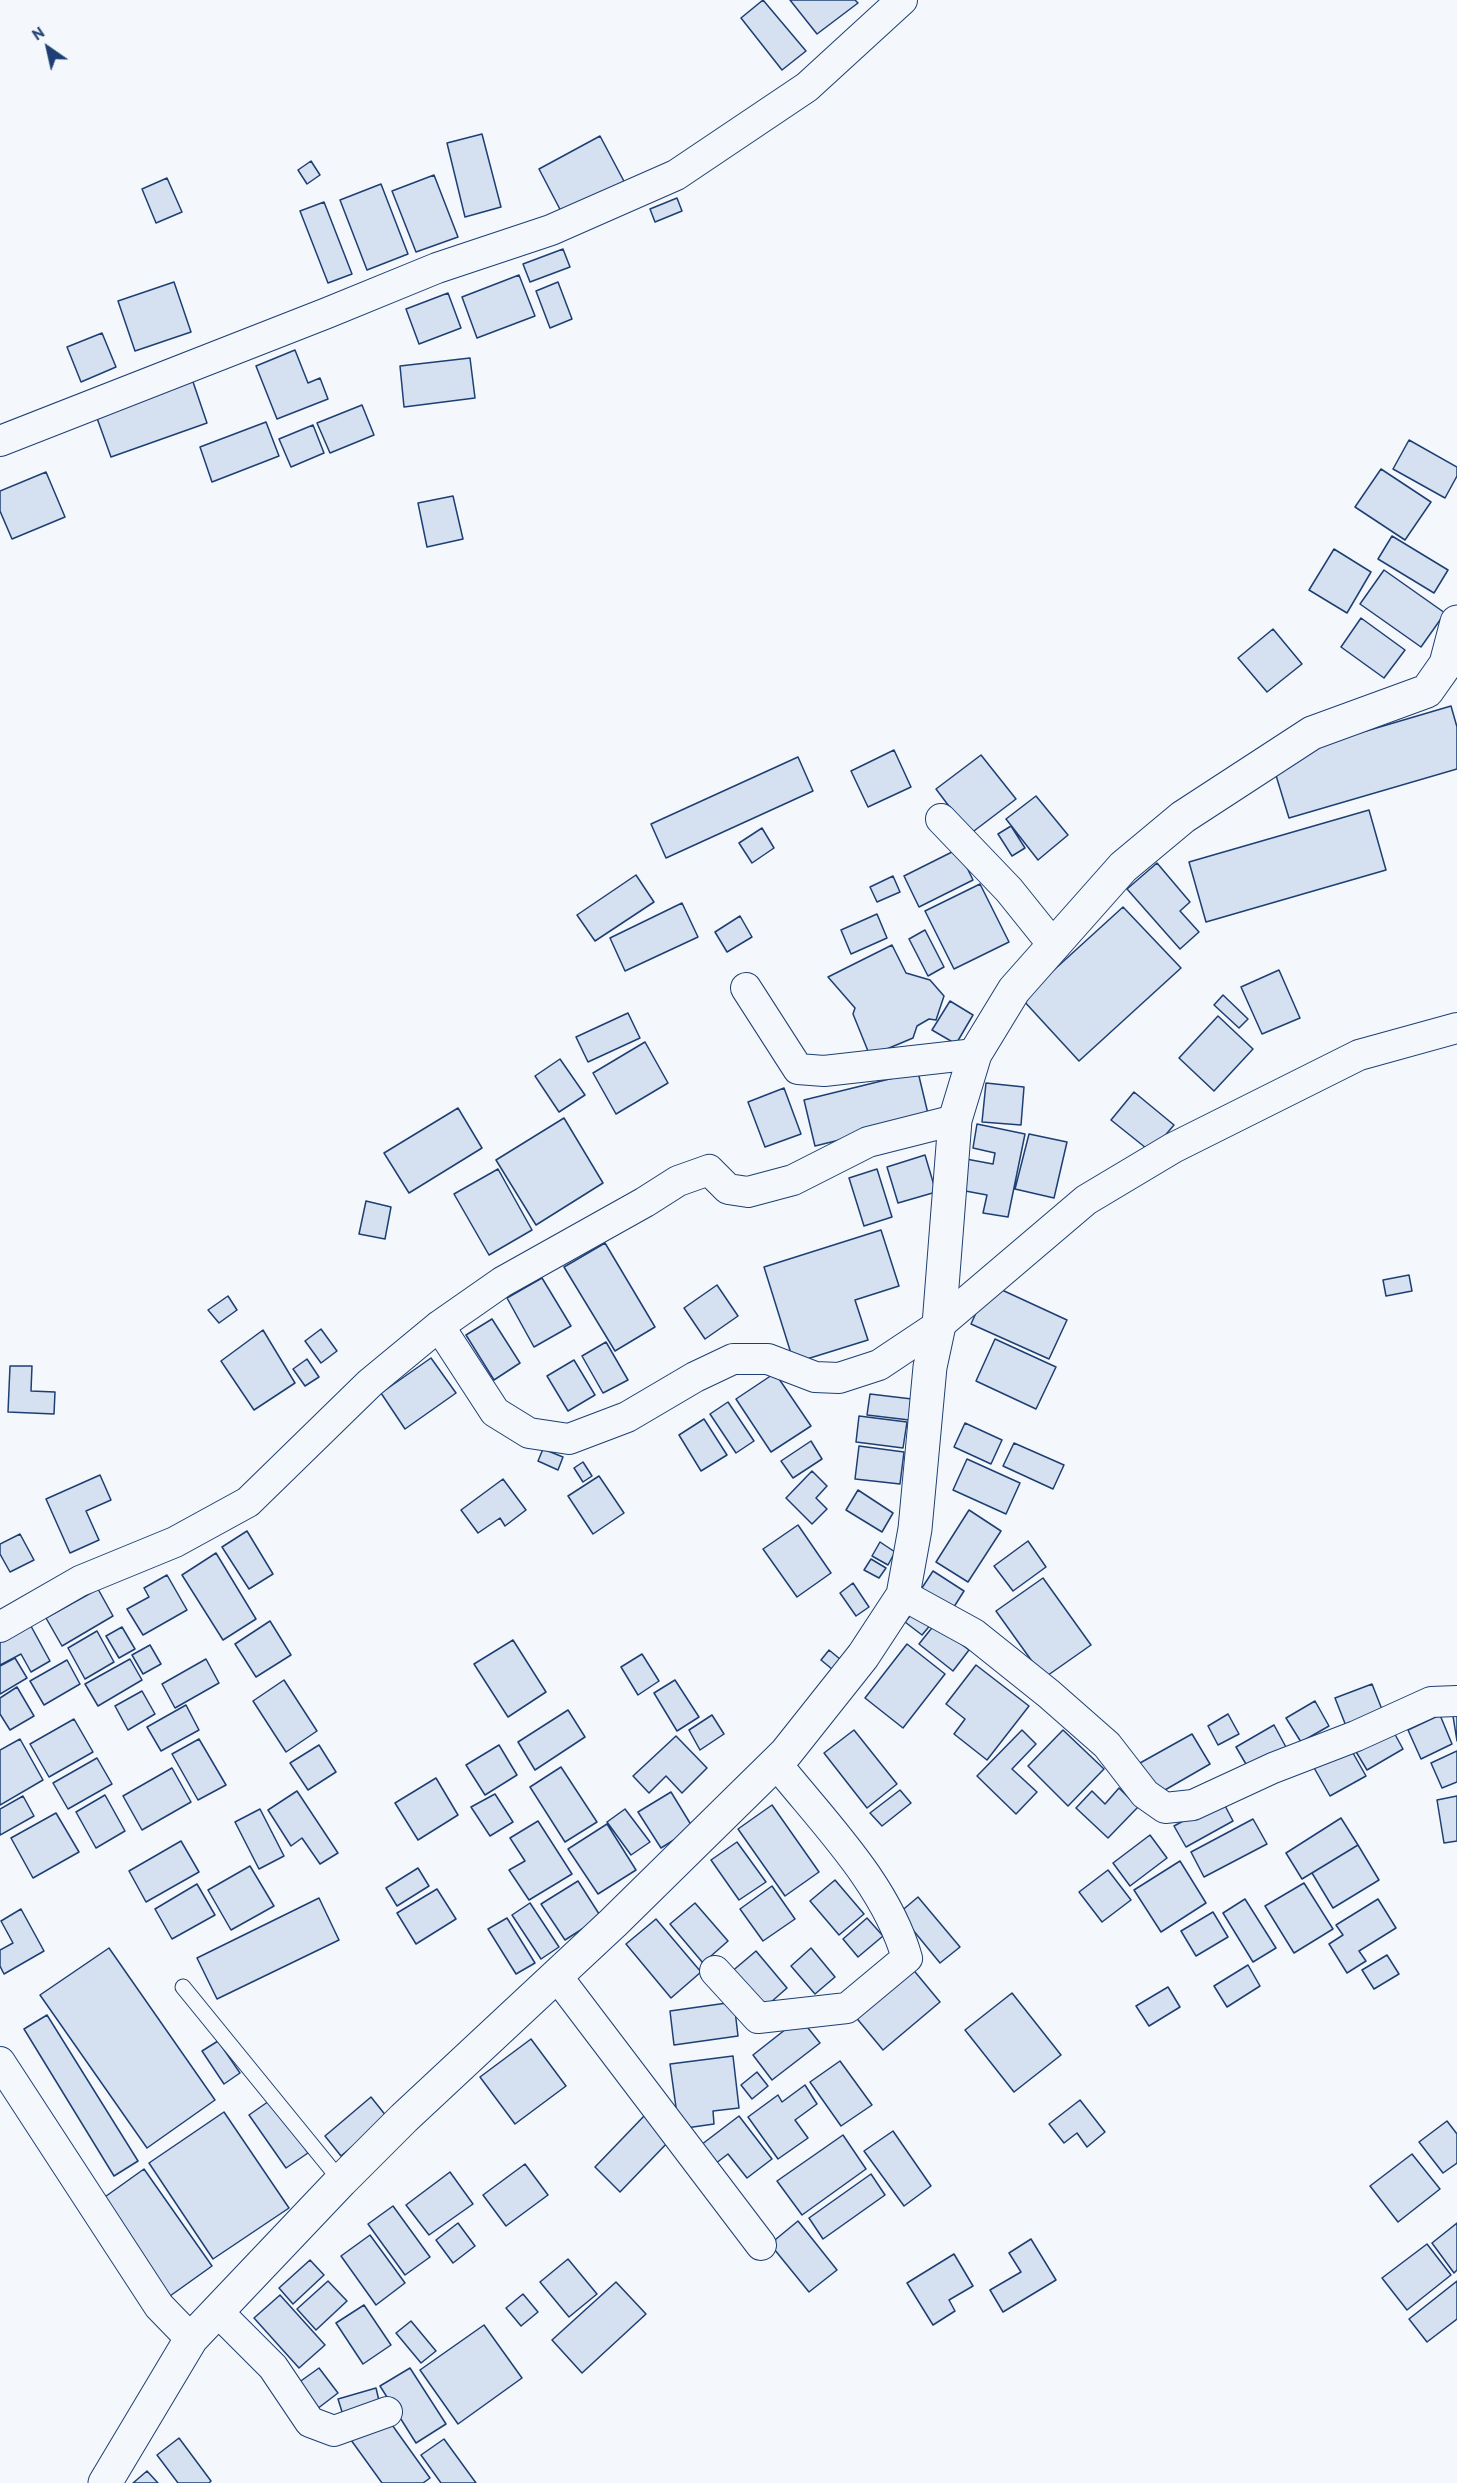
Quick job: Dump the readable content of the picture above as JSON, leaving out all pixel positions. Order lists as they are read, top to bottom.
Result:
{
  "north": "top left"
}
